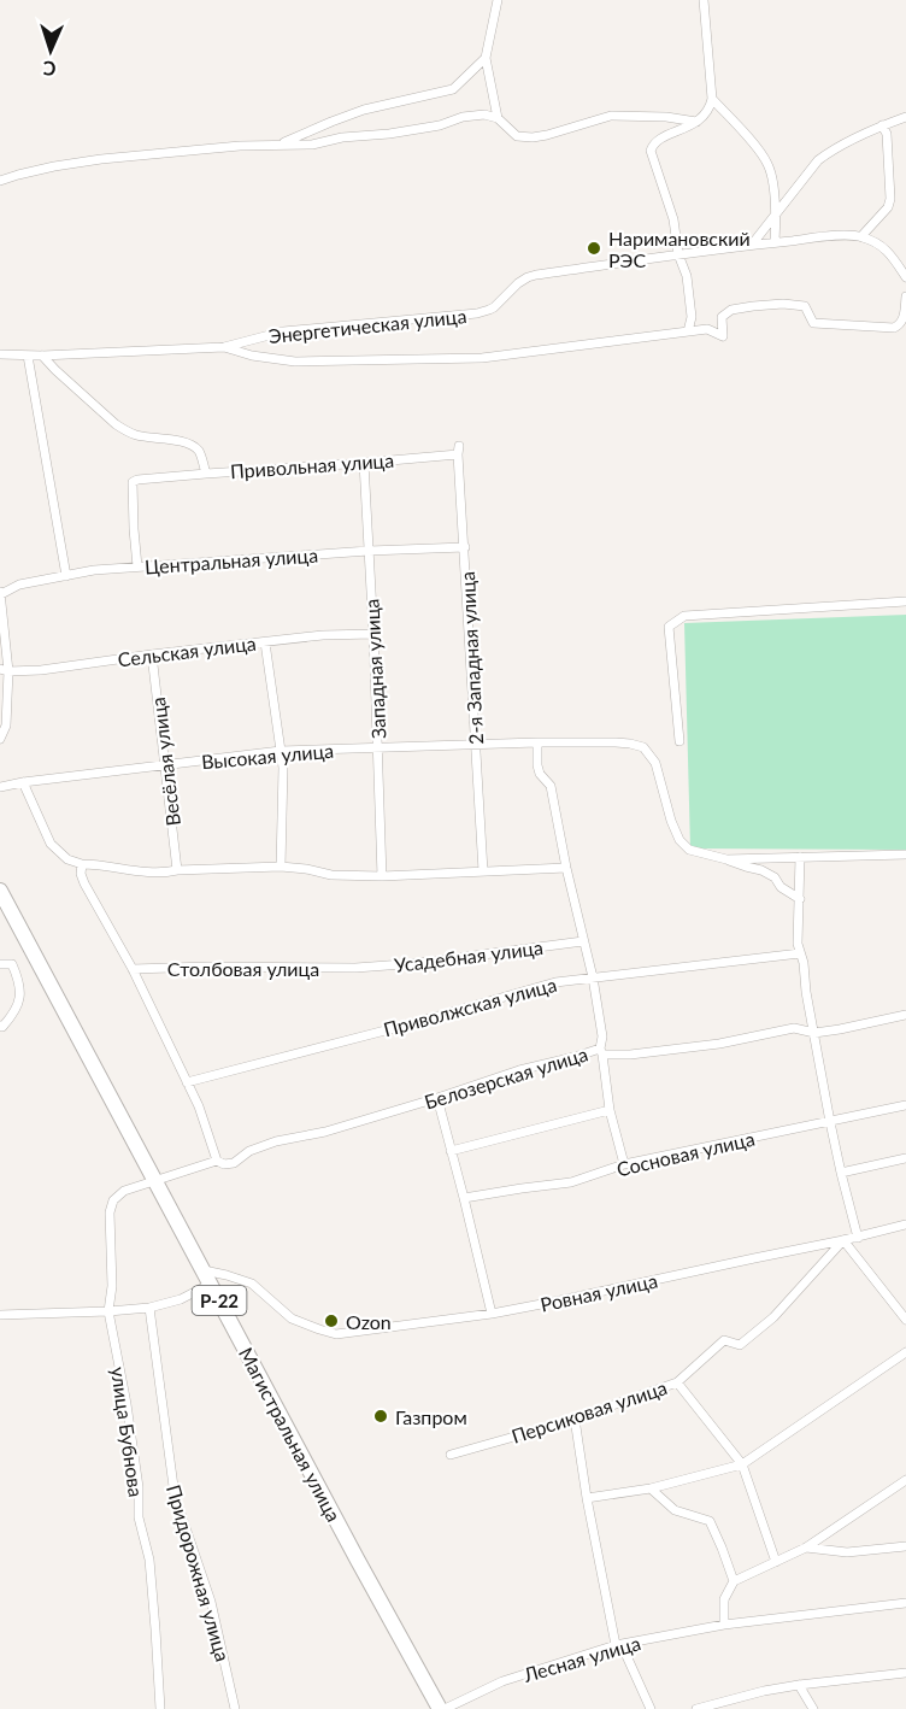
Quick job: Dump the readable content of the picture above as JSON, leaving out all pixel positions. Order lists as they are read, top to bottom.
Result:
{
  "streets": {
    "highway": ["Р-22", "Магистральная улица"],
    "street": [
      "Энергетическая улица",
      "Привольная улица",
      "Центральная улица",
      "Сельская улица",
      "2-я Западная улица",
      "Западная улица",
      "Высокая улица",
      "Весёлая улица",
      "Усадебная улица",
      "Столбовая улица",
      "Приволжская улица",
      "Белозерская улица",
      "Сосновая улица",
      "Ровная улица",
      "Персиковая улица",
      "улица Бубнова",
      "Придорожная улица",
      "Лесная улица"
    ]
  },
  "crossings": [
    ["Энергетическая улица", "Привольная улица"],
    ["Привольная улица", "2-я Западная улица"],
    ["Привольная улица", "Западная улица"],
    ["Центральная улица", "2-я Западная улица"],
    ["Центральная улица", "Западная улица"],
    ["Сельская улица", "Западная улица"],
    ["Сельская улица", "Весёлая улица"],
    ["2-я Западная улица", "Высокая улица"],
    ["Западная улица", "Высокая улица"],
    ["Высокая улица", "Весёлая улица"],
    ["Усадебная улица", "Столбовая улица"],
    ["Белозерская улица", "улица Бубнова"],
    ["Белозерская улица", "Магистральная улица"],
    ["Ровная улица", "Персиковая улица"],
    ["Ровная улица", "Магистральная улица"],
    ["улица Бубнова", "Магистральная улица"],
    ["Магистральная улица", "Лесная улица"]
  ],
  "places": ["Наримановский РЭС", "Ozon", "Газпром"],
  "north": "bottom"
}
